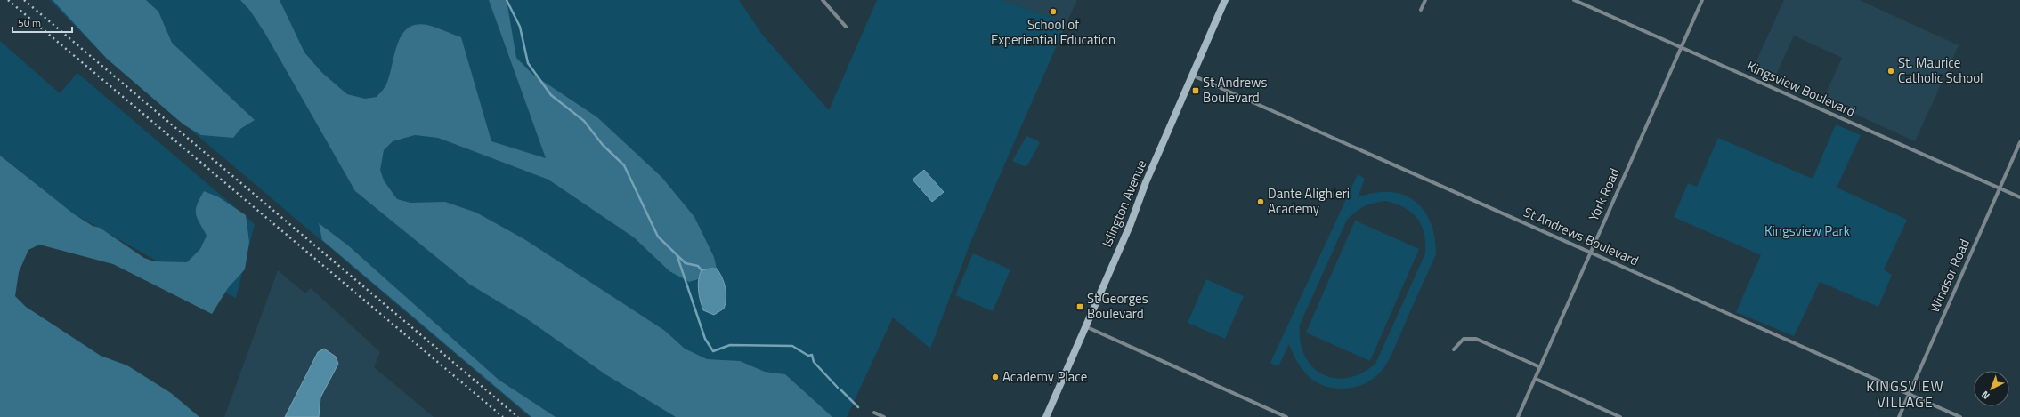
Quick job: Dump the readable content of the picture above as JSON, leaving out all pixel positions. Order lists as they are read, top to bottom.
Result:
{
  "streets": {
    "main road": ["Islington Avenue"],
    "street": [
      "Kingsview Boulevard",
      "York Road",
      "St Andrews Boulevard",
      "Windsor Road"
    ]
  },
  "crossings": [
    ["Kingsview Boulevard", "York Road"],
    ["Kingsview Boulevard", "Windsor Road"],
    ["York Road", "St Andrews Boulevard"],
    ["Islington Avenue", "St Andrews Boulevard"],
    ["St Andrews Boulevard", "Windsor Road"]
  ],
  "districts": ["KINGSVIEW VILLAGE"],
  "parks": ["Kingsview Park"],
  "places": {
    "other": [
      "School of Experiential Education",
      "St. Maurice Catholic School",
      "Dante Alighieri Academy",
      "Academy Place"
    ],
    "transit": ["St Andrews Boulevard", "St Georges Boulevard"]
  },
  "scale_bar": "50 m",
  "north": "bottom left"
}
